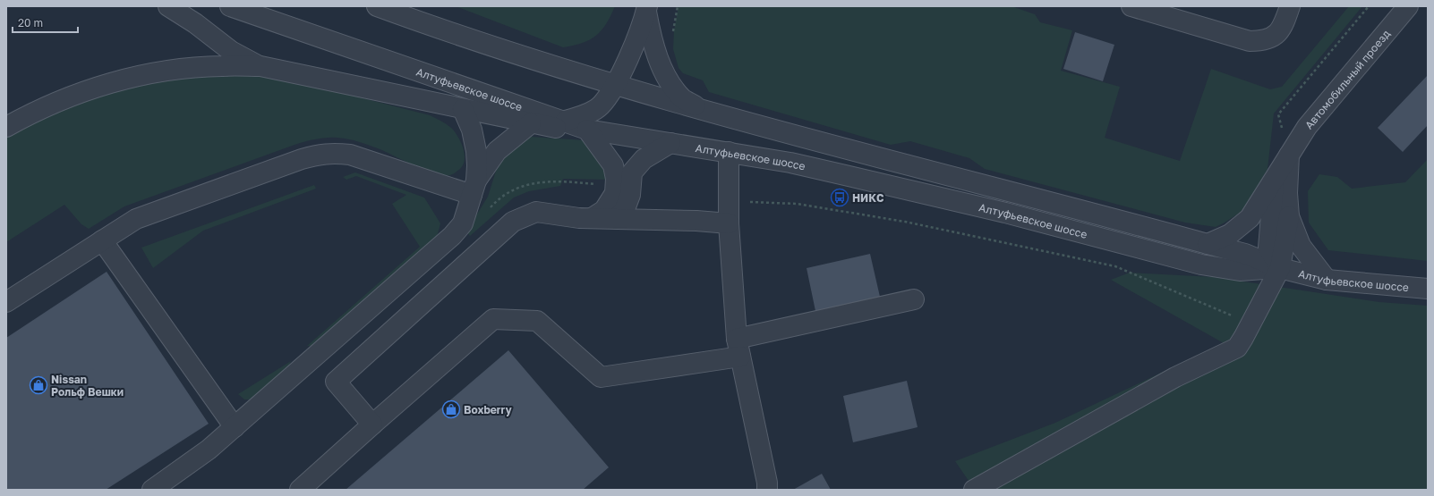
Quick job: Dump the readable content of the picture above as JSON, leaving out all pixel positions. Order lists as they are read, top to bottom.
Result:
{
  "streets": {
    "street": ["Автомобильный проезд", "Алтуфьевское шоссе"]
  },
  "crossings": [
    ["Автомобильный проезд", "Алтуфьевское шоссе"]
  ],
  "places": {
    "bus stop": ["НИКС"],
    "shop": ["Nissan Рольф Вешки", "Boxberry"]
  },
  "scale_bar": "20 m"
}
